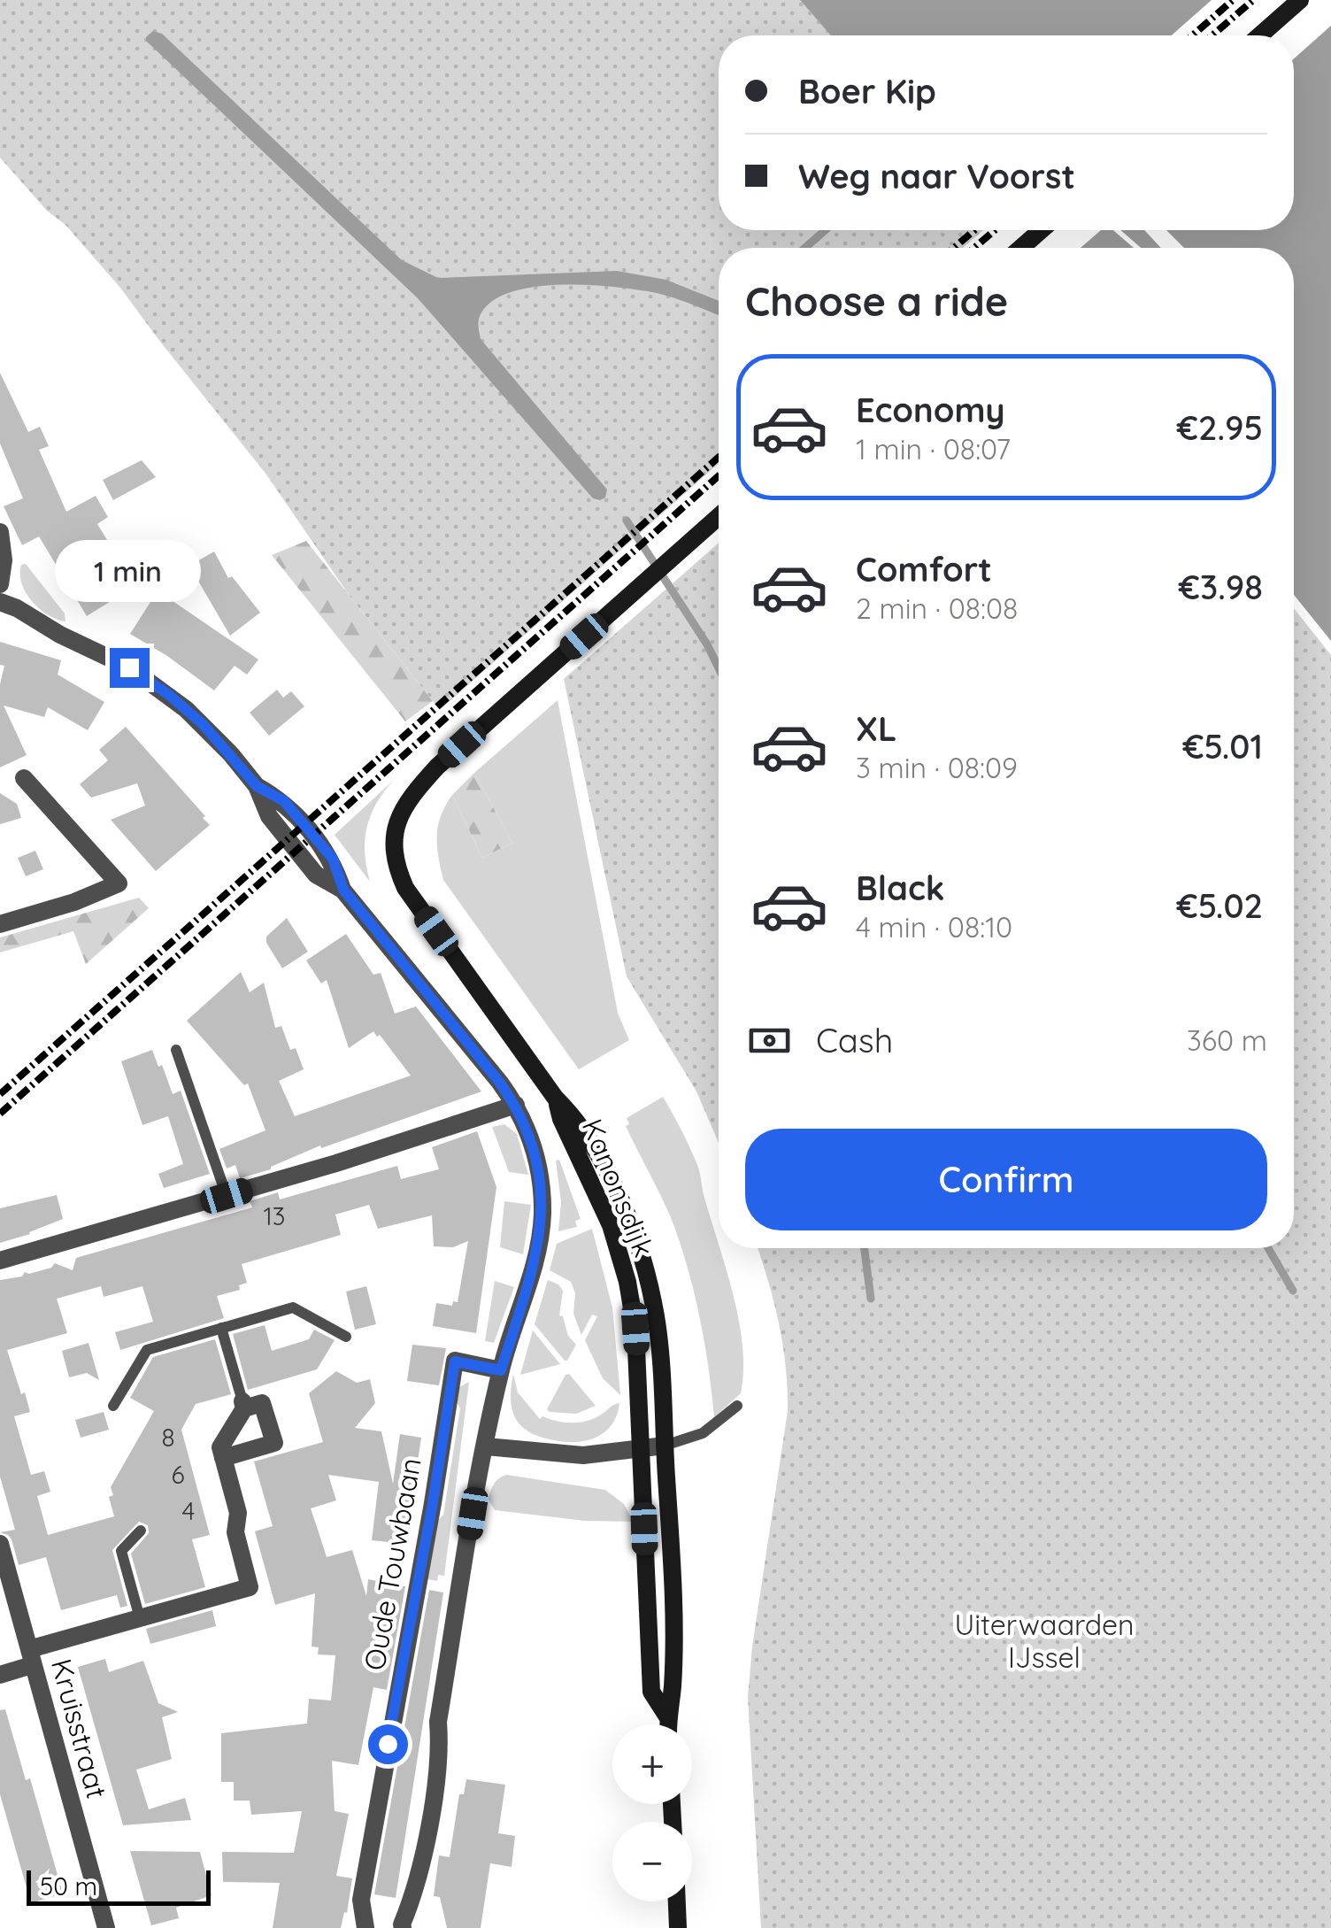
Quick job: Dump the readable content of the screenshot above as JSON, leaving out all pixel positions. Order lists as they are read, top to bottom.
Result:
{
  "streets": {
    "street": ["Kanonsdijk", "Oude Touwbaan", "Kruisstraat"]
  },
  "parks": ["Uiterwaarden IJssel"],
  "house_numbers": [
    "13",
    "8",
    "6",
    "4"
  ],
  "scale_bar": "50 m",
  "page": {
    "banner": ["Boer Kip", "Weg naar Voorst"],
    "heading": "Choose a ride",
    "list": [
      {
        "name": "Economy",
        "note": "1 min · 08:07",
        "value": "€2.95"
      },
      {
        "name": "Comfort",
        "note": "2 min · 08:08",
        "value": "€3.98"
      },
      {
        "name": "XL",
        "note": "3 min · 08:09",
        "value": "€5.01"
      },
      {
        "name": "Black",
        "note": "4 min · 08:10",
        "value": "€5.02"
      }
    ],
    "bubble": "1 min",
    "pay": ["Cash", "360 m"],
    "buttons": "Confirm",
    "map_buttons": ["+", "−"],
    "scale": "50 m"
  }
}
